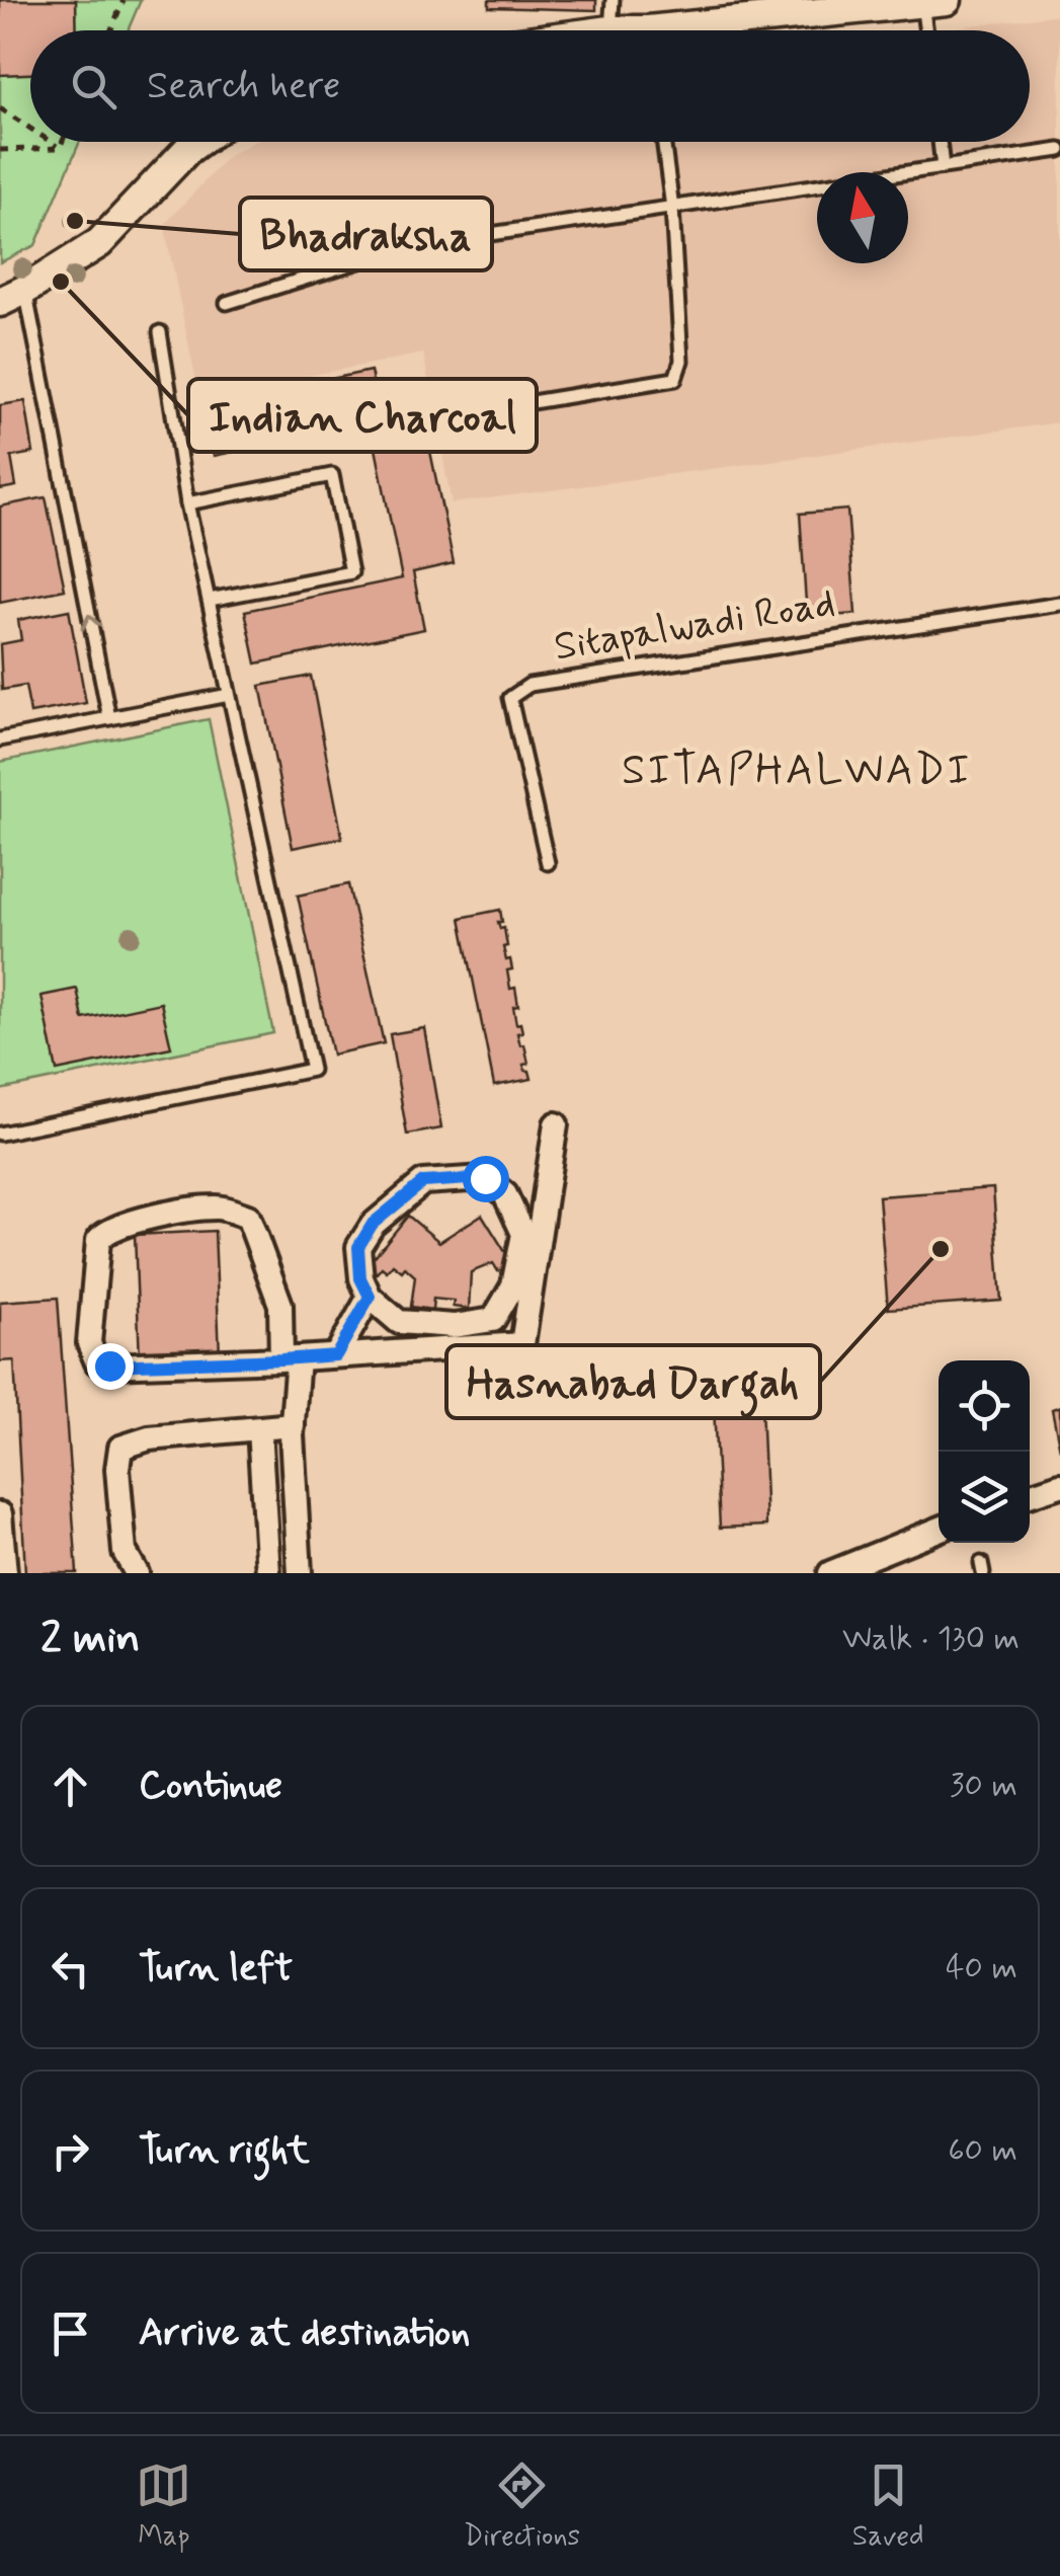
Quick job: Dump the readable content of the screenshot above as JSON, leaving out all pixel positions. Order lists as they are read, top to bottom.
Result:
{
  "streets": {
    "lane": ["Sitapalwadi Road"]
  },
  "districts": ["SITAPHALWADI"],
  "places": ["Bhadraksha", "Indian Charcoal", "Hasnabad Dargah"],
  "north": "top",
  "page": {
    "search": "Search here",
    "heading": ["2 min", "Walk · 130 m"],
    "list": [
      ["Continue", "30 m"],
      ["Turn left", "40 m"],
      ["Turn right", "60 m"],
      "Arrive at destination"
    ],
    "nav": ["Map", "Directions", "Saved"]
  }
}
